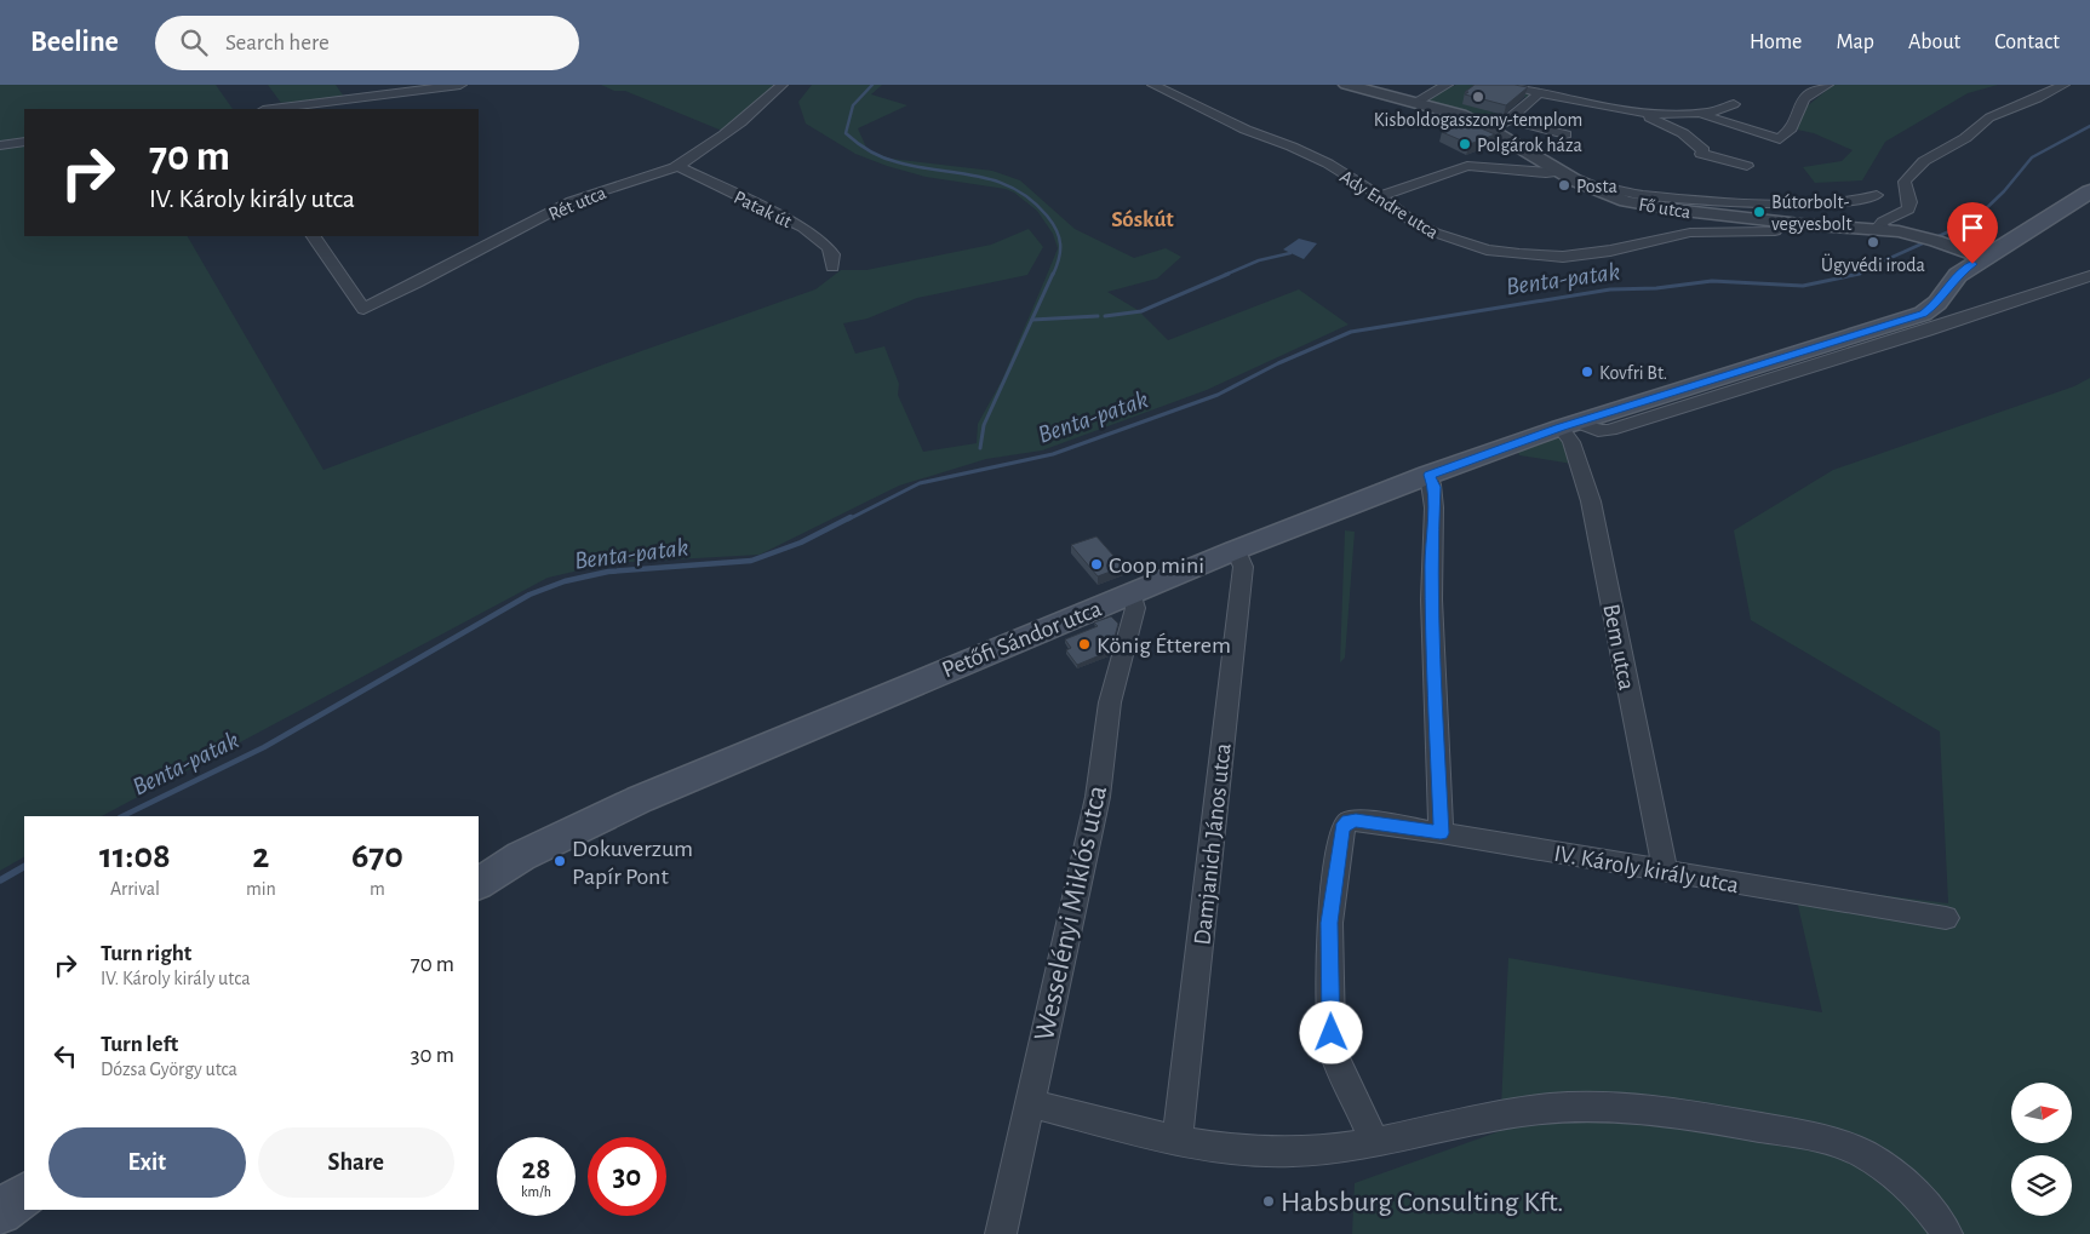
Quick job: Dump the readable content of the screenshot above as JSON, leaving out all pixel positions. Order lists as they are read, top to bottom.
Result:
{
  "streets": {
    "main road": ["Petőfi Sándor utca"],
    "street": [
      "Rét utca",
      "Ady Endre utca",
      "Fő utca",
      "Patak út",
      "Bem utca",
      "Damjanich János utca",
      "IV. Károly király utca",
      "Wesselényi Miklós utca"
    ]
  },
  "crossings": [
    ["Rét utca", "Patak út"],
    ["Ady Endre utca", "Fő utca"],
    ["Fő utca", "Petőfi Sándor utca"],
    ["Petőfi Sándor utca", "Bem utca"],
    ["Petőfi Sándor utca", "Damjanich János utca"],
    ["Petőfi Sándor utca", "Wesselényi Miklós utca"],
    ["Bem utca", "IV. Károly király utca"]
  ],
  "districts": ["Sóskút"],
  "water": ["Benta-patak"],
  "places": [
    "Kisboldogasszony-templom",
    "Polgárok háza",
    "Posta",
    "Bútorbolt- vegyesbolt",
    "Ügyvédi iroda",
    "Kovfri Bt.",
    "Coop mini",
    "König Étterem",
    "Dokuverzum Papír Pont",
    "Habsburg Consulting Kft."
  ],
  "north": "right",
  "page": {
    "header": "Beeline",
    "search": "Search here",
    "nav": [
      "Home",
      "Map",
      "About",
      "Contact"
    ],
    "turn": ["70 m", "IV. Károly király utca"],
    "eta": [
      "11:08",
      "Arrival",
      "2",
      "min",
      "670",
      "m"
    ],
    "list": [
      {
        "name": "Turn right",
        "note": "IV. Károly király utca",
        "value": "70 m"
      },
      {
        "name": "Turn left",
        "note": "Dózsa György utca",
        "value": "30 m"
      }
    ],
    "buttons": ["Exit", "Share"],
    "speed": "28 km/h",
    "limit": "30"
  }
}
